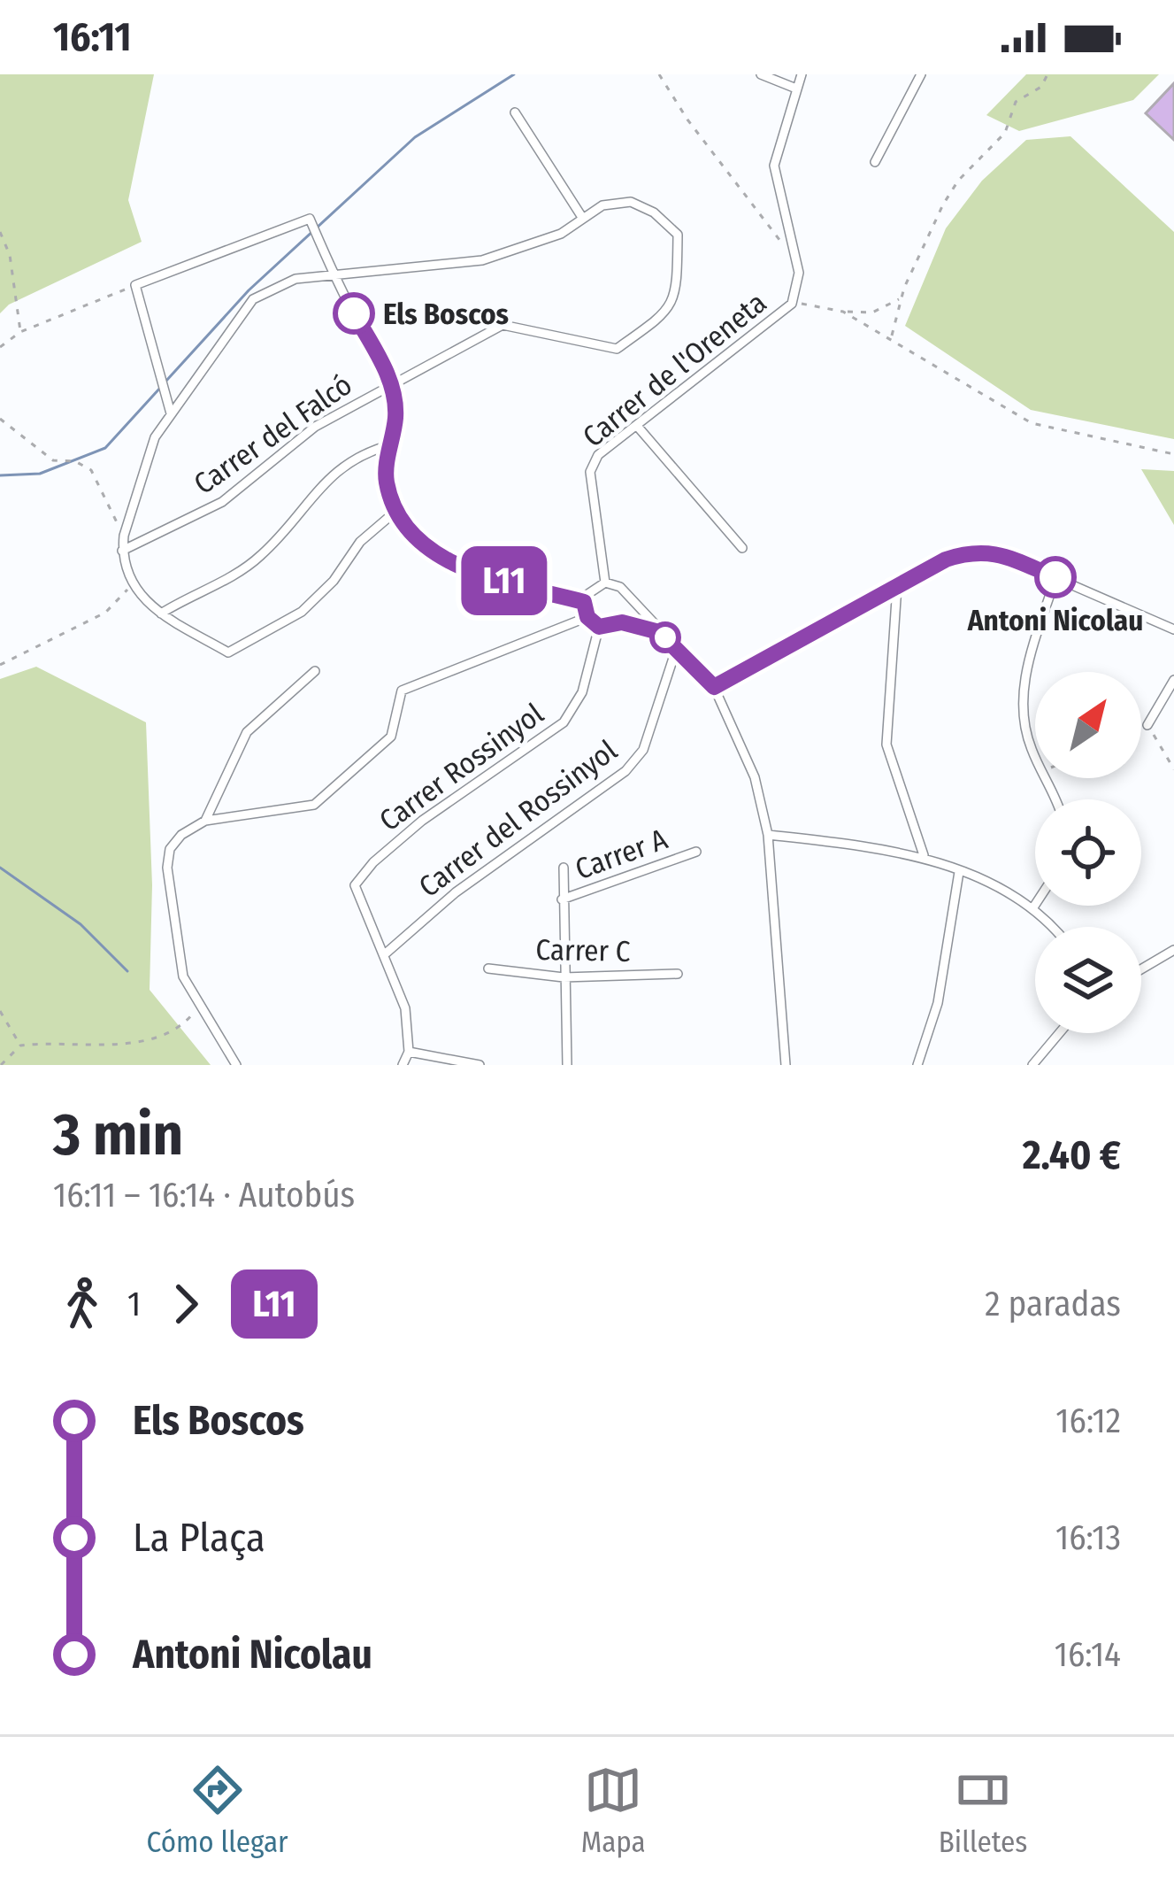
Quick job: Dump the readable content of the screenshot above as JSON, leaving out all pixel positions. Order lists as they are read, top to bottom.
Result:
{
  "streets": {
    "street": [
      "Carrer de l'Oreneta",
      "Carrer del Falcó",
      "Carrer Rossinyol",
      "Carrer del Rossinyol",
      "Carrer A",
      "Carrer C"
    ]
  },
  "crossings": [
    ["Carrer de l'Oreneta", "Carrer Rossinyol"],
    ["Carrer Rossinyol", "Carrer del Rossinyol"]
  ],
  "places": ["Els Boscos", "Antoni Nicolau"],
  "lines": ["bus line L11"],
  "north": "top right",
  "page": {
    "status": "16:11",
    "on_map": "L11",
    "heading": ["3 min", "16:11 – 16:14 · Autobús", "2.40 €"],
    "legs": ["1", "L11", "2 paradas"],
    "list": [
      {
        "name": "Els Boscos",
        "value": "16:12"
      },
      {
        "name": "La Plaça",
        "value": "16:13"
      },
      {
        "name": "Antoni Nicolau",
        "value": "16:14"
      }
    ],
    "tabs": ["Cómo llegar", "Mapa", "Billetes"]
  }
}
